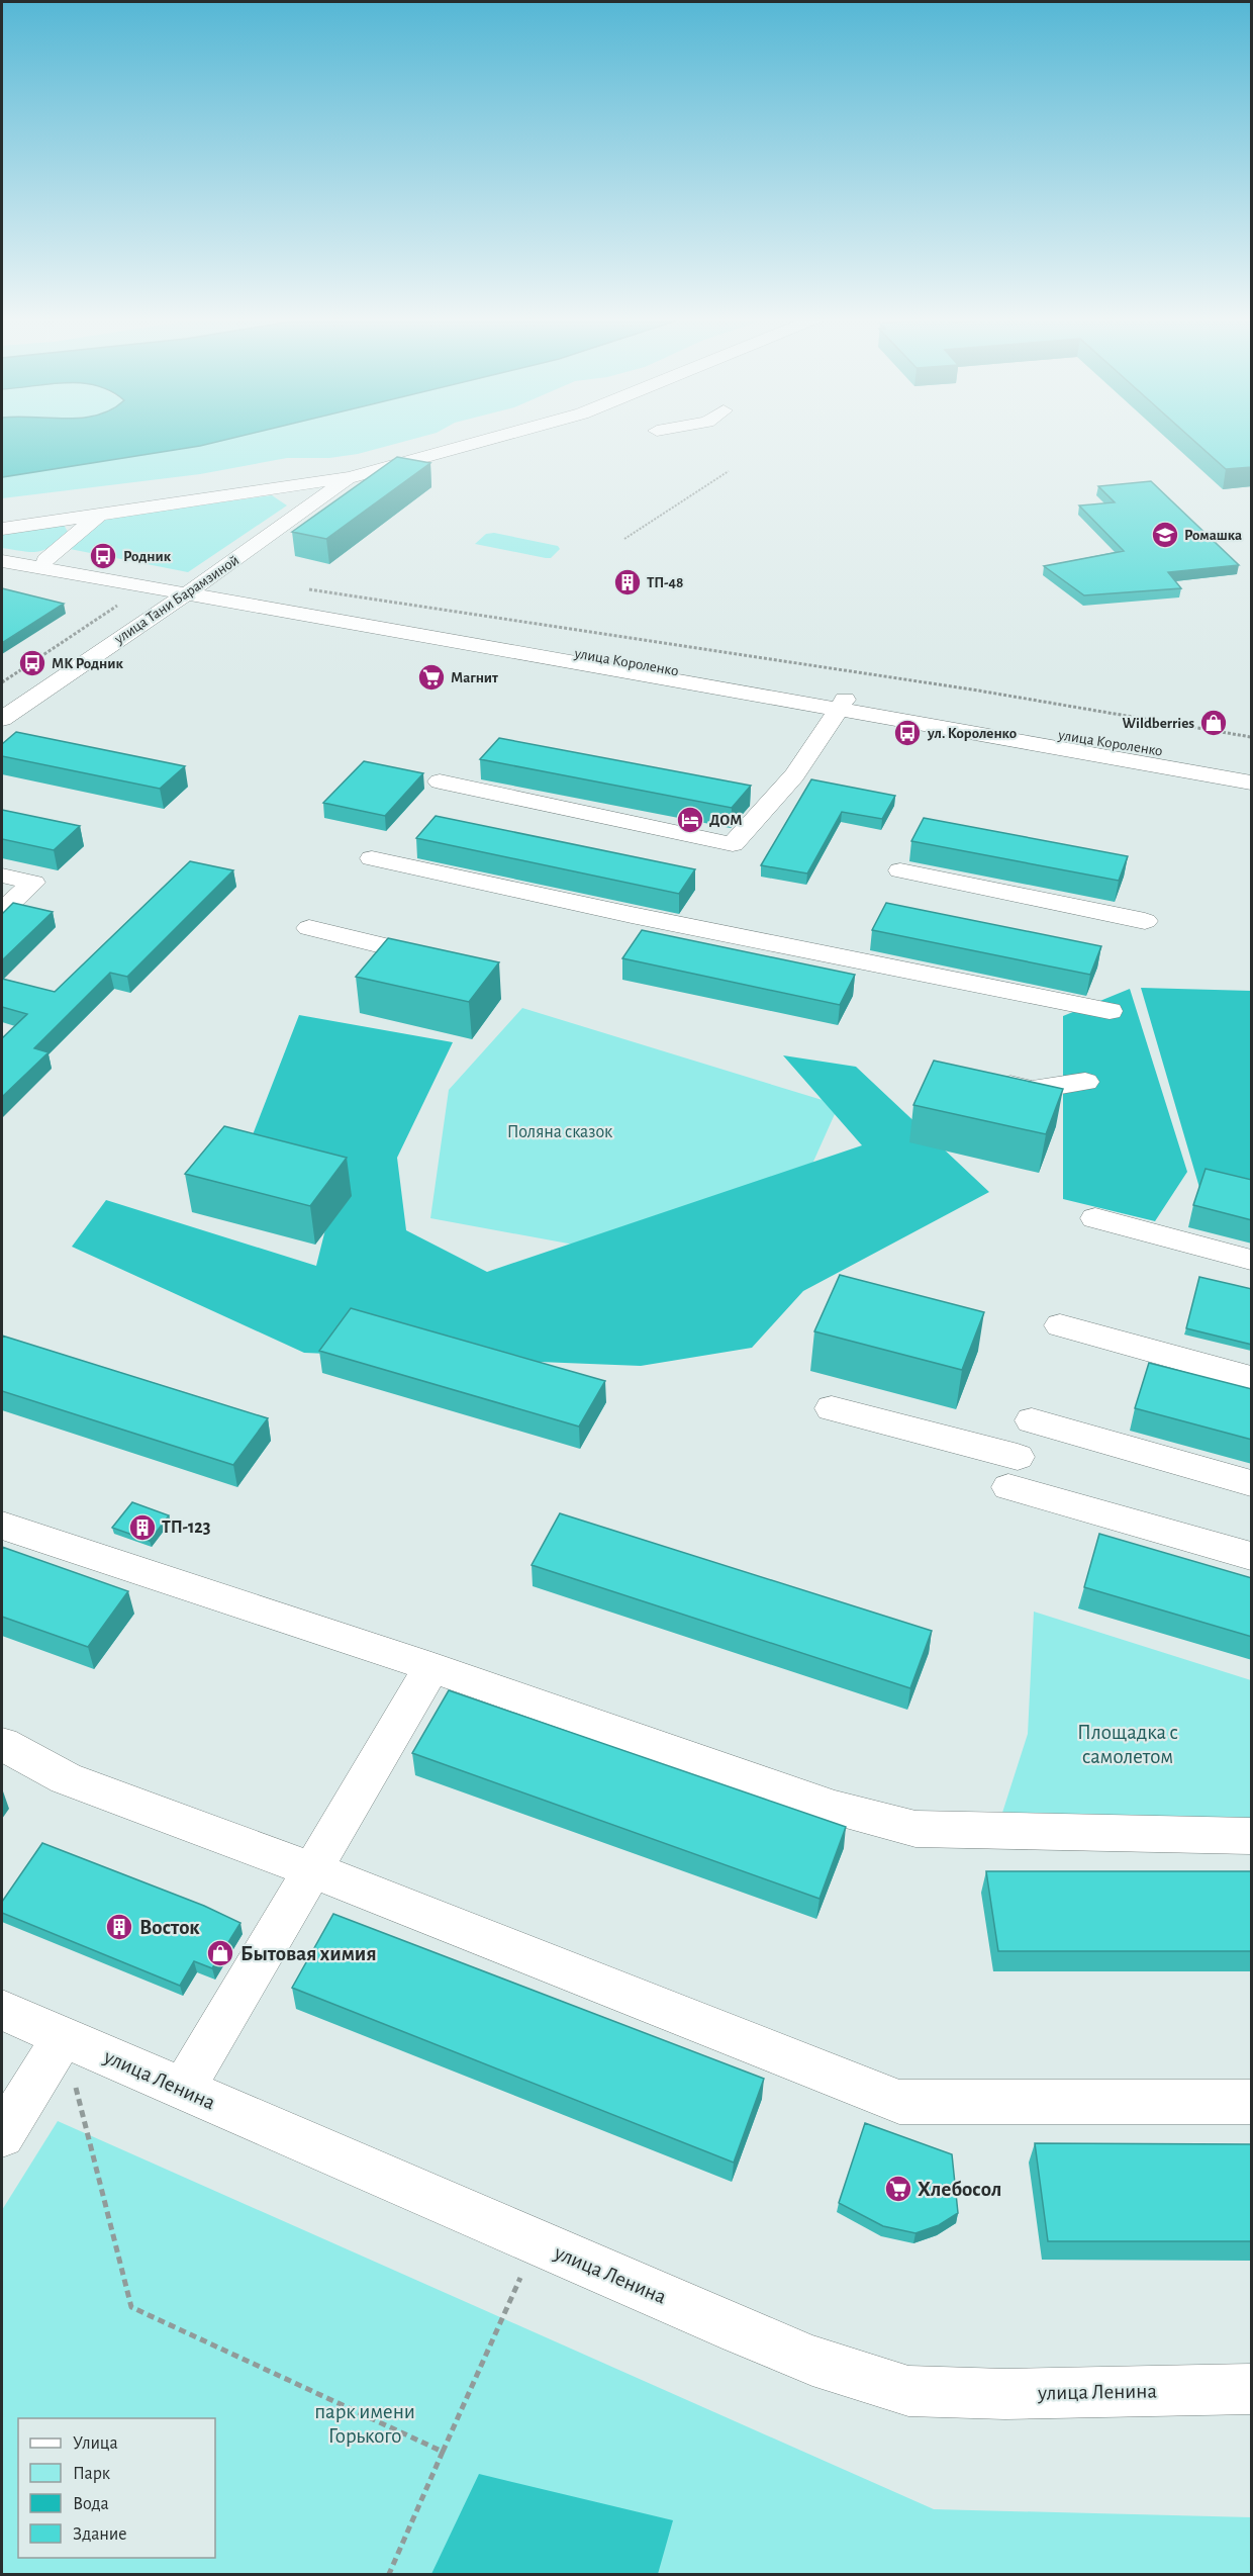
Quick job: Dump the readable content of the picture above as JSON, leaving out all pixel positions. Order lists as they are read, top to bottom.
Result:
{
  "streets": {
    "street": ["улица Тани Барамзиной", "улица Короленко", "улица Ленина"]
  },
  "crossings": [
    ["улица Тани Барамзиной", "улица Короленко"]
  ],
  "parks": ["Поляна сказок", "Площадка с самолетом", "парк имени Горького"],
  "places": {
    "school or university": ["Ромашка"],
    "bus stop": ["Родник", "МК Родник", "ул. Короленко"],
    "building": ["ТП-48", "ТП-123", "Восток"],
    "supermarket": ["Магнит", "Хлебосол"],
    "shop": ["Wildberries", "Бытовая химия"],
    "hotel": ["ДОМ"]
  },
  "legend": [
    "Улица",
    "Парк",
    "Вода",
    "Здание"
  ]
}
